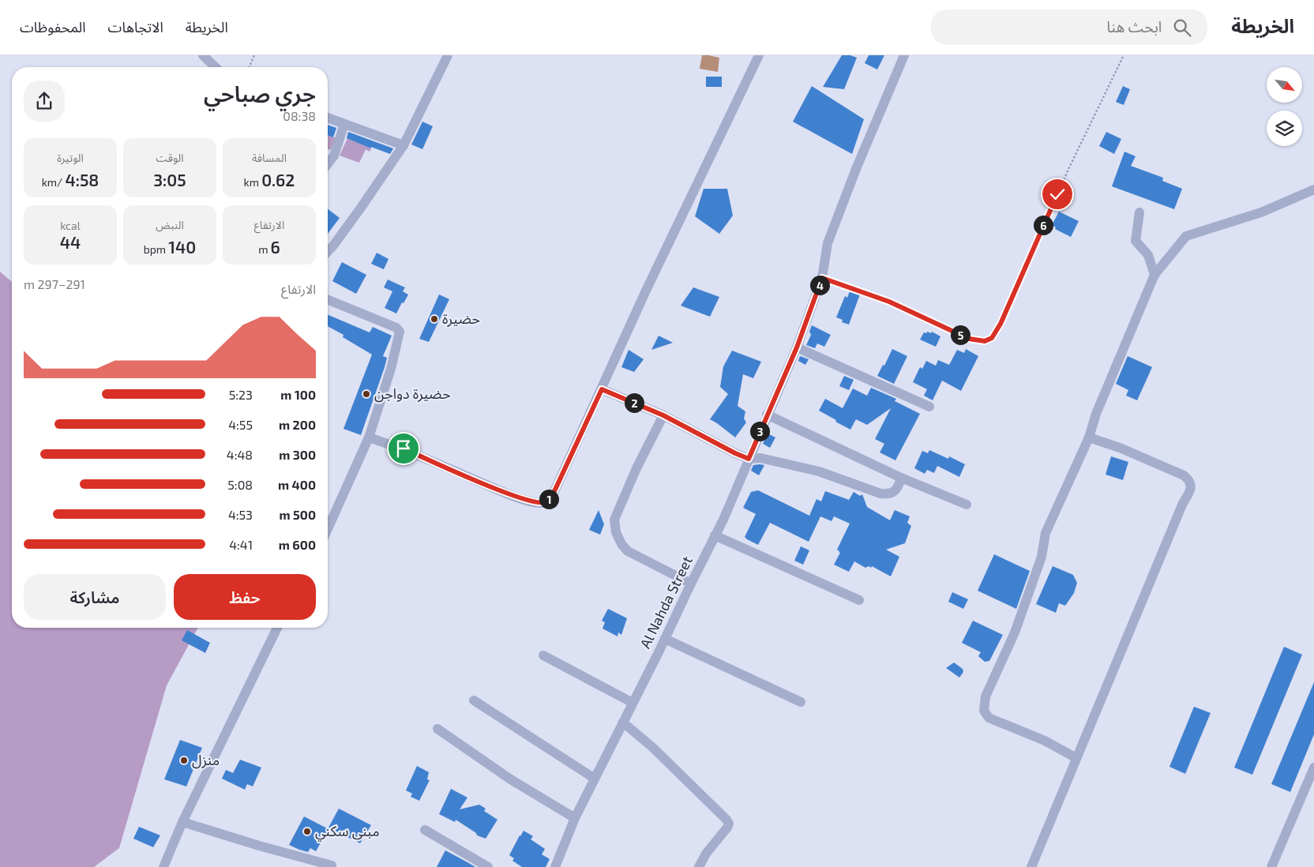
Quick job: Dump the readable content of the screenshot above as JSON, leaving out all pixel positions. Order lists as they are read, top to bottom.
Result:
{
  "streets": {
    "street": ["Al Nahda Street"]
  },
  "places": [
    "حضيرة",
    "حضيرة دواجن",
    "منزل",
    "مبنى سكني"
  ],
  "north": "bottom right",
  "page": {
    "header": "الخريطة",
    "search": "ابحث هنا",
    "nav": ["الخريطة", "الاتجاهات", "المحفوظات"],
    "heading": ["جري صباحي", "08:38"],
    "stats": [
      ["المسافة", "0.62 km"],
      ["الوقت", "3:05"],
      ["الوتيرة", "4:58 /km"],
      ["الارتفاع", "6 m"],
      ["النبض", "140 bpm"],
      ["kcal", "44"]
    ],
    "pins": [
      "6",
      "4",
      "5",
      "2",
      "3",
      "1"
    ],
    "chart": ["الارتفاع", "291–297 m"],
    "list": [
      {
        "name": "100 m",
        "note": "5:23"
      },
      {
        "name": "200 m",
        "note": "4:55"
      },
      {
        "name": "300 m",
        "note": "4:48"
      },
      {
        "name": "400 m",
        "note": "5:08"
      },
      {
        "name": "500 m",
        "note": "4:53"
      },
      {
        "name": "600 m",
        "note": "4:41"
      }
    ],
    "buttons": ["حفظ", "مشاركة"]
  }
}
